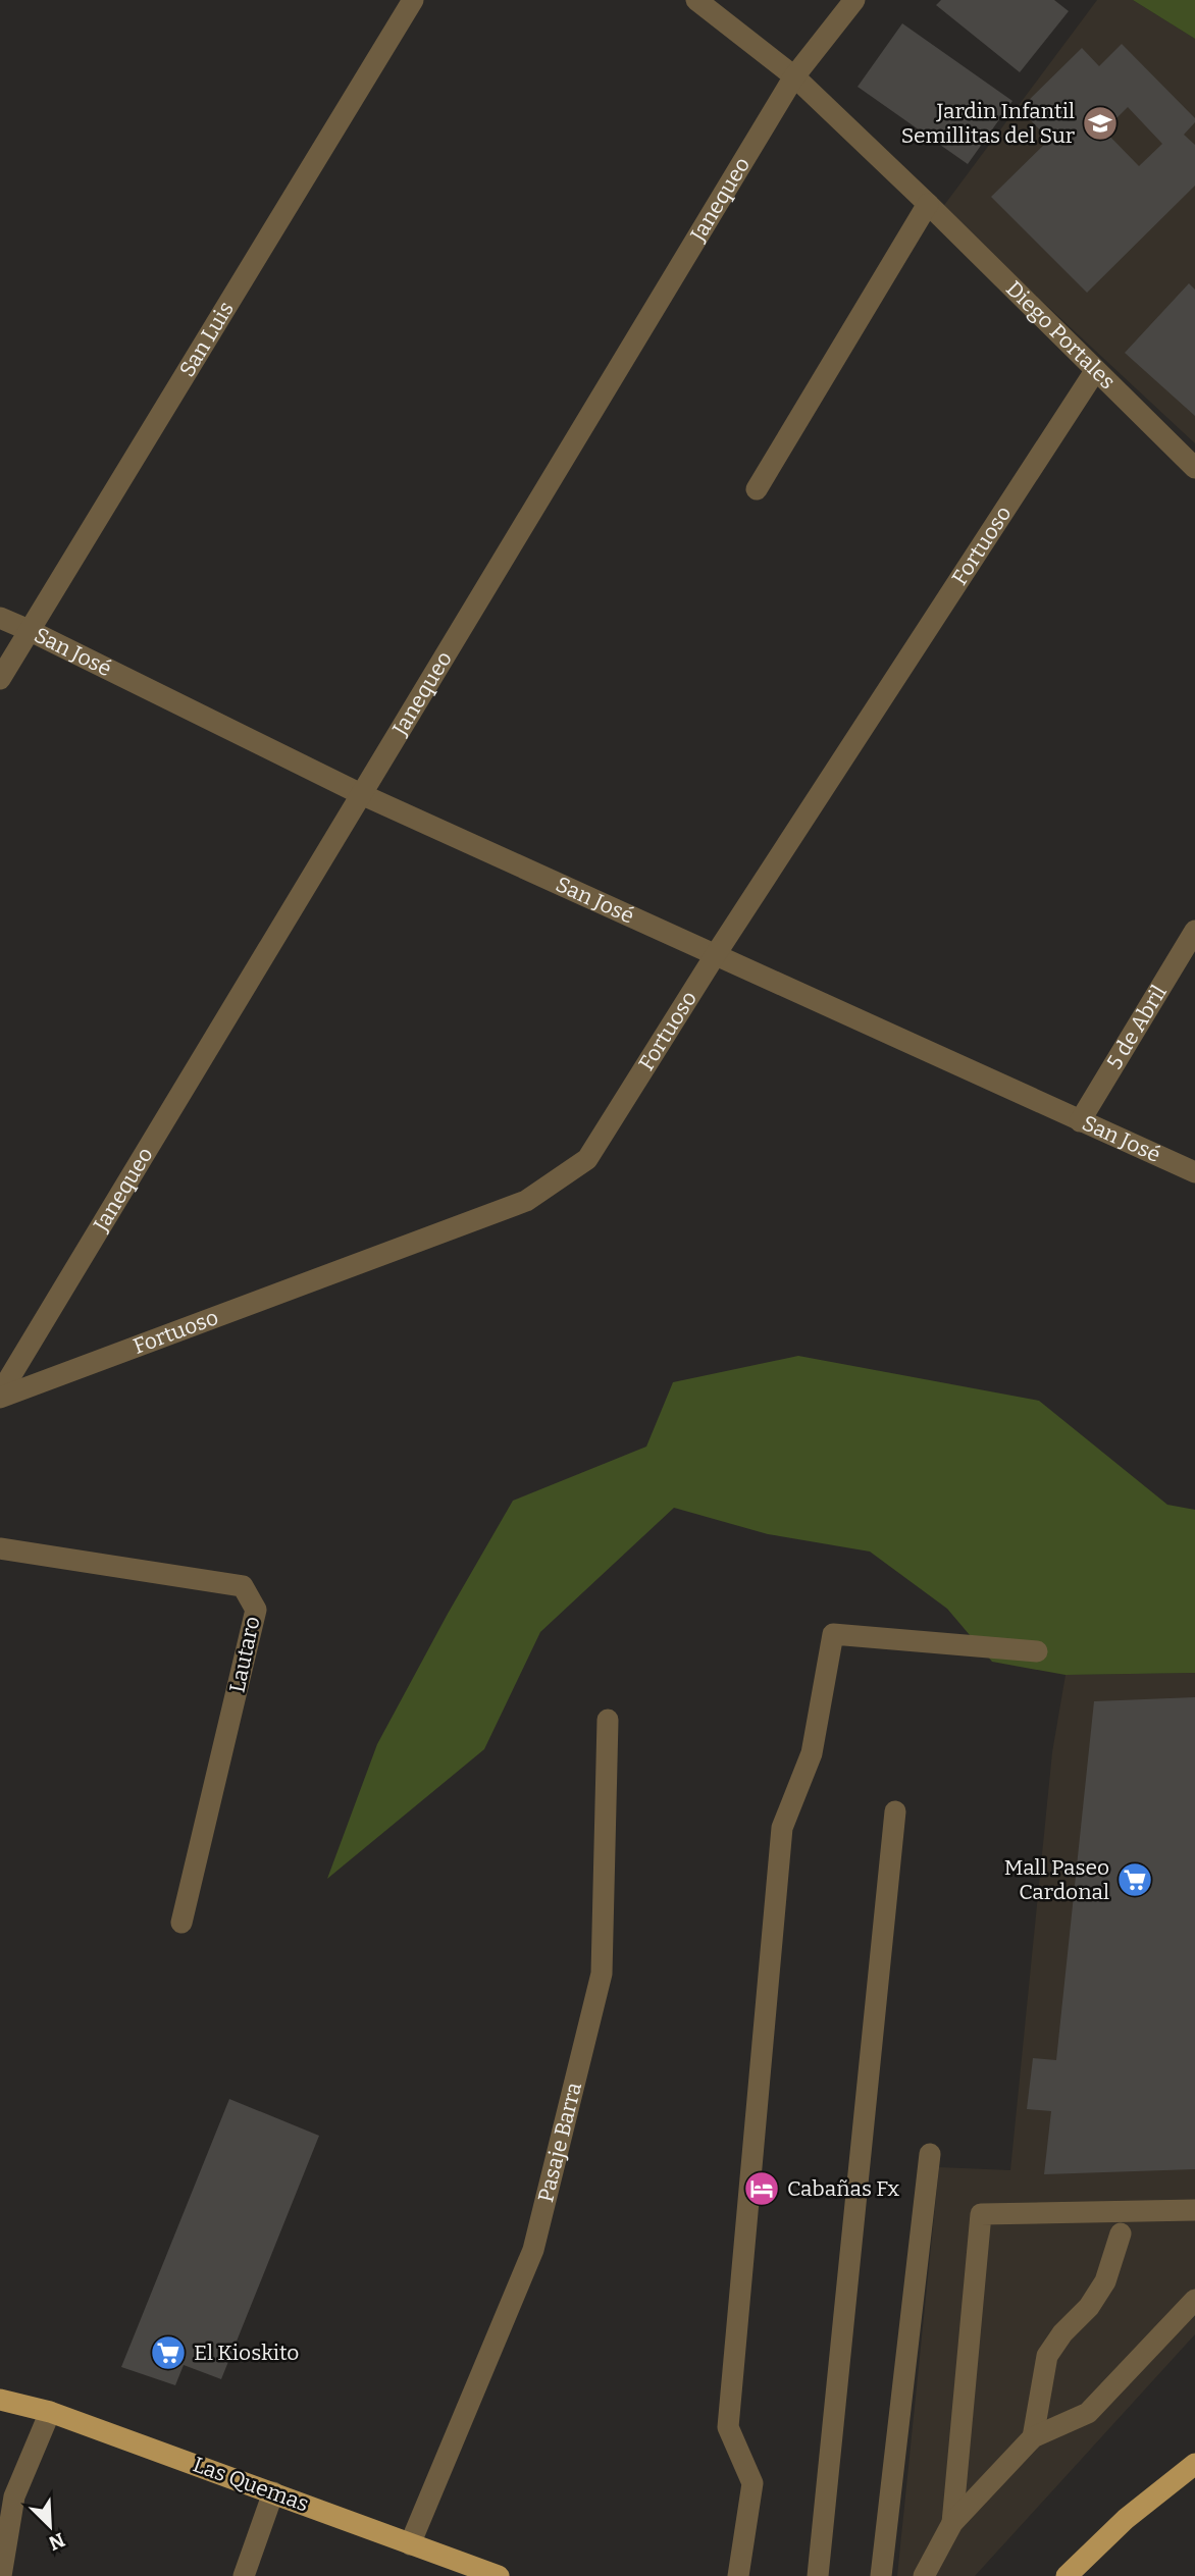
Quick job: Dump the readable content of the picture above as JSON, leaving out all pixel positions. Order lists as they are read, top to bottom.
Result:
{
  "streets": {
    "main road": ["Las Quemas"],
    "street": [
      "Janequeo",
      "Diego Portales",
      "San Luis",
      "Fortuoso",
      "San José",
      "5 de Abril",
      "Lautaro",
      "Pasaje Barra"
    ]
  },
  "crossings": [
    ["Janequeo", "Diego Portales"],
    ["Janequeo", "Fortuoso"],
    ["Janequeo", "San José"],
    ["Diego Portales", "Fortuoso"],
    ["San Luis", "San José"],
    ["Fortuoso", "San José"],
    ["San José", "5 de Abril"],
    ["Pasaje Barra", "Las Quemas"]
  ],
  "places": {
    "school or university": ["Jardin Infantil Semillitas del Sur"],
    "supermarket": ["Mall Paseo Cardonal", "El Kioskito"],
    "hotel": ["Cabañas Fx"]
  },
  "north": "bottom right"
}
